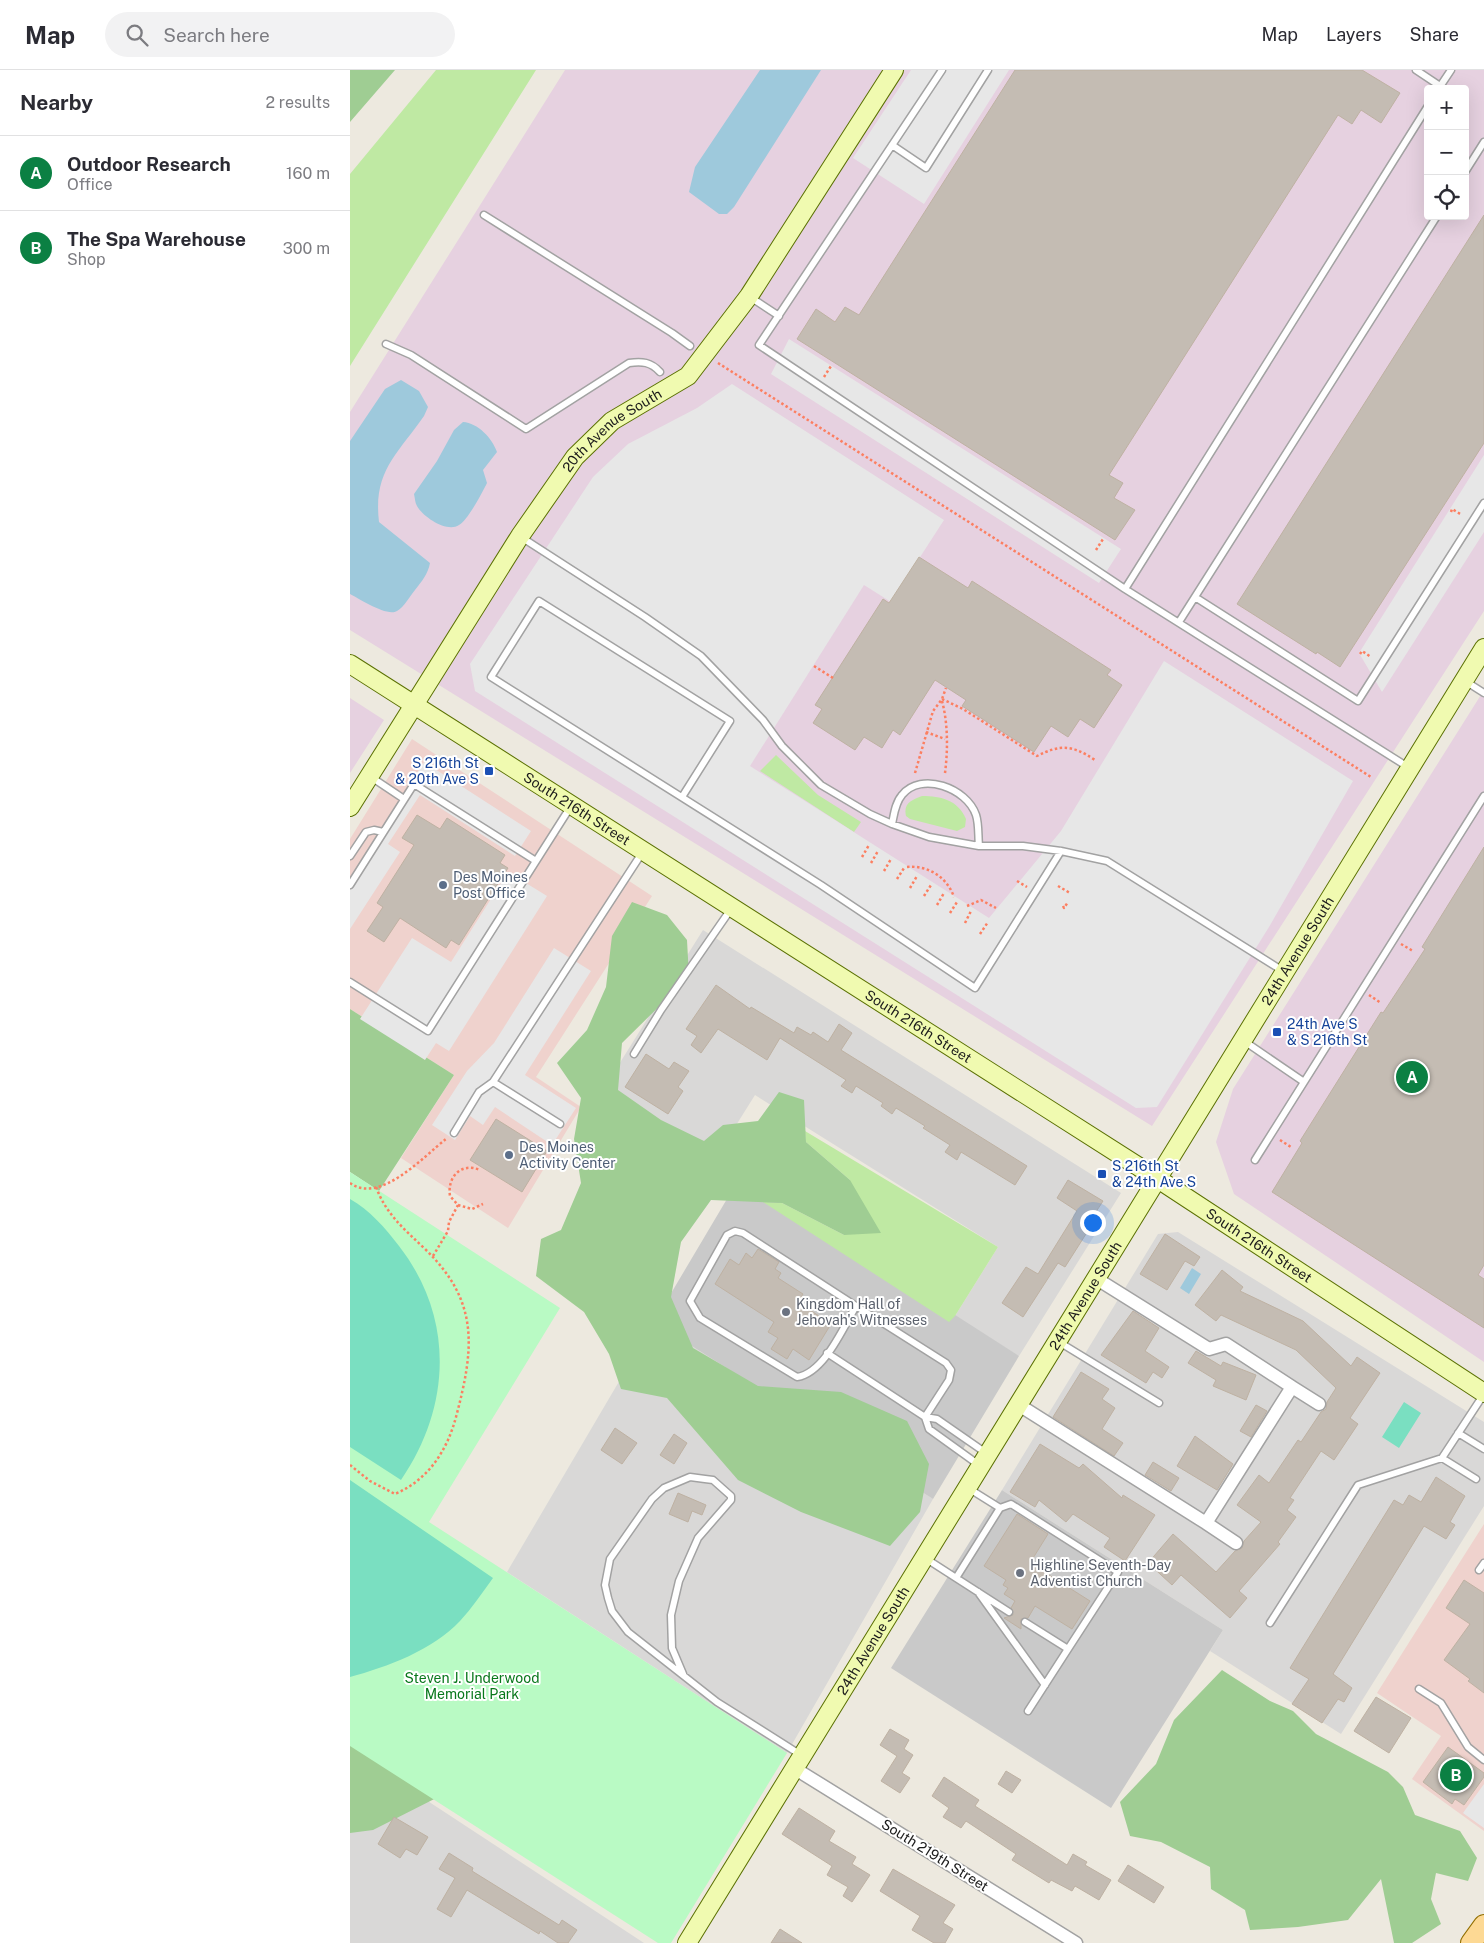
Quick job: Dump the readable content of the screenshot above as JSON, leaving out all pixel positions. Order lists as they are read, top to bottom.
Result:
{
  "streets": {
    "street": [
      "20th Avenue South",
      "South 216th Street",
      "24th Avenue South",
      "South 219th Street"
    ]
  },
  "crossings": [
    ["20th Avenue South", "South 216th Street"],
    ["South 216th Street", "24th Avenue South"],
    ["24th Avenue South", "South 219th Street"]
  ],
  "parks": ["Steven J. Underwood Memorial Park"],
  "places": {
    "transit": ["S 216th St & 20th Ave S", "24th Ave S & S 216th St", "S 216th St & 24th Ave S"],
    "other": [
      "Des Moines Post Office",
      "Des Moines Activity Center",
      "Kingdom Hall of Jehovah's Witnesses",
      "Highline Seventh-Day Adventist Church"
    ]
  },
  "page": {
    "header": "Map",
    "search": "Search here",
    "nav": ["Map", "Layers", "Share"],
    "heading": ["Nearby", "2 results"],
    "map_buttons": ["+", "−"],
    "list": [
      {
        "mark": "A",
        "name": "Outdoor Research",
        "note": "Office",
        "value": "160 m"
      },
      {
        "mark": "B",
        "name": "The Spa Warehouse",
        "note": "Shop",
        "value": "300 m"
      }
    ],
    "pins": ["A", "B"]
  }
}
